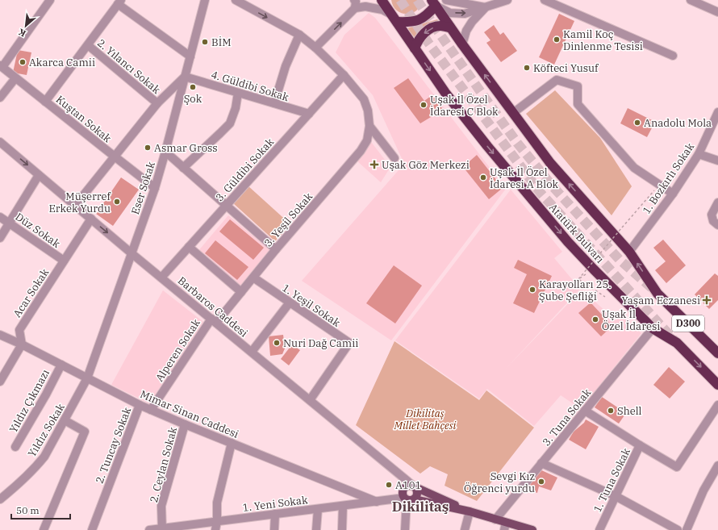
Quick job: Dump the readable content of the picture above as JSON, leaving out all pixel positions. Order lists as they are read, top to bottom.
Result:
{
  "streets": {
    "highway": ["Atatürk Bulvarı", "D300"],
    "street": [
      "2. Yılancı Sokak",
      "4. Güldibi Sokak",
      "Kuştan Sokak",
      "3. Güldibi Sokak",
      "1. Bozkırlı Sokak",
      "Eser Sokak",
      "3. Yeşil Sokak",
      "Düz Sokak",
      "Acar Sokak",
      "1. Yeşil Sokak",
      "Barbaros Caddesi",
      "Alperen Sokak",
      "Yıldız Çıkmazı",
      "Mimar Sinan Caddesi",
      "3. Tuna Sokak",
      "Yıldız Sokak",
      "2. Tuncay Sokak",
      "2. Ceylan Sokak",
      "1. Tuna Sokak",
      "1. Yeni Sokak"
    ]
  },
  "crossings": [
    ["4. Güldibi Sokak", "3. Güldibi Sokak"],
    ["4. Güldibi Sokak", "Eser Sokak"],
    ["Kuştan Sokak", "Eser Sokak"],
    ["3. Güldibi Sokak", "Barbaros Caddesi"],
    ["1. Bozkırlı Sokak", "D300"],
    ["Eser Sokak", "Barbaros Caddesi"],
    ["Eser Sokak", "Mimar Sinan Caddesi"],
    ["Eser Sokak", "Yıldız Sokak"],
    ["3. Yeşil Sokak", "1. Yeşil Sokak"],
    ["3. Yeşil Sokak", "Barbaros Caddesi"],
    ["3. Yeşil Sokak", "Alperen Sokak"],
    ["Düz Sokak", "Acar Sokak"],
    ["Atatürk Bulvarı", "3. Tuna Sokak"],
    ["Acar Sokak", "Barbaros Caddesi"],
    ["Acar Sokak", "Mimar Sinan Caddesi"],
    ["1. Yeşil Sokak", "Barbaros Caddesi"],
    ["Barbaros Caddesi", "Alperen Sokak"],
    ["Barbaros Caddesi", "1. Yeni Sokak"],
    ["Alperen Sokak", "Mimar Sinan Caddesi"],
    ["Yıldız Çıkmazı", "Mimar Sinan Caddesi"],
    ["Mimar Sinan Caddesi", "Yıldız Sokak"],
    ["Mimar Sinan Caddesi", "2. Tuncay Sokak"],
    ["Mimar Sinan Caddesi", "2. Ceylan Sokak"],
    ["Mimar Sinan Caddesi", "1. Yeni Sokak"],
    ["3. Tuna Sokak", "1. Tuna Sokak"],
    ["2. Ceylan Sokak", "1. Yeni Sokak"]
  ],
  "districts": ["Dikilitaş"],
  "parks": ["Dikilitaş Millet Bahçesi"],
  "places": {
    "other": [
      "Kamil Koç Dinlenme Tesisi",
      "BİM",
      "Akarca Camii",
      "Köfteci Yusuf",
      "Şok",
      "Uşak İl Özel İdaresi C Blok",
      "Anadolu Mola",
      "Asmar Gross",
      "Uşak İl Özel İdaresi A Blok",
      "Müşerref Erkek Yurdu",
      "Karayolları 25. Şube Şefliği",
      "Uşak İl Özel İdaresi",
      "Nuri Dağ Camii",
      "Shell",
      "Sevgi Kız Öğrenci yurdu",
      "A101"
    ],
    "health": ["Uşak Göz Merkezi", "Yaşam Eczanesi"]
  },
  "scale_bar": "50 m",
  "north": "bottom left"
}
